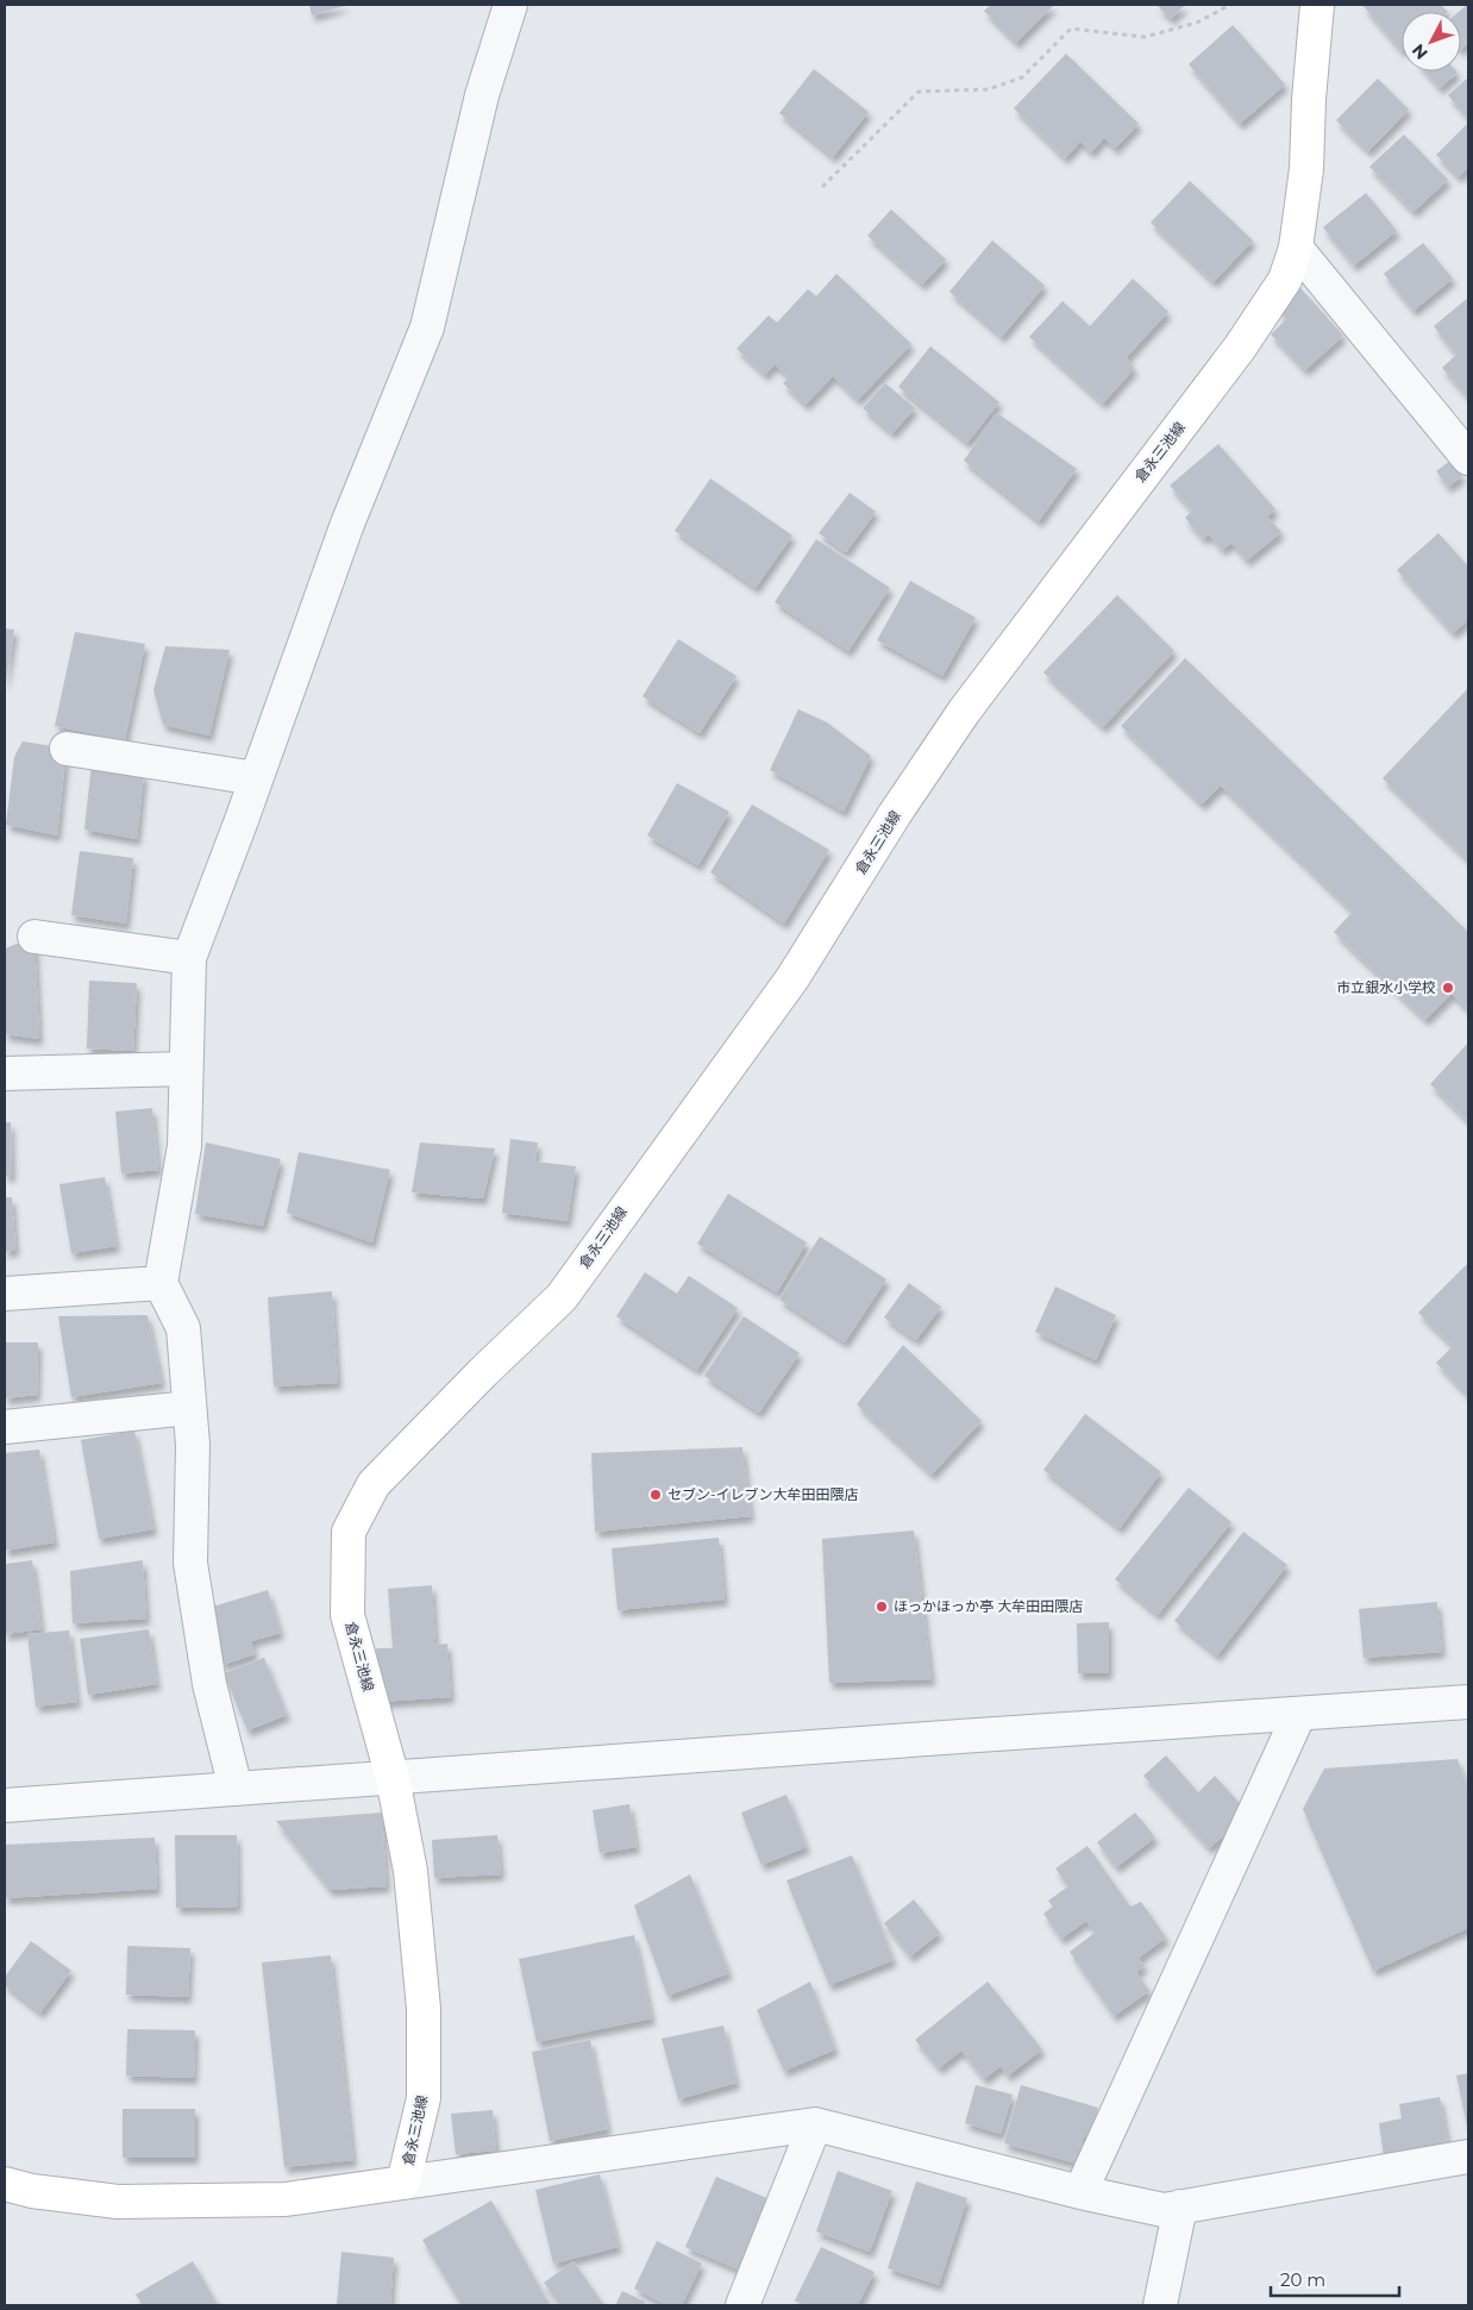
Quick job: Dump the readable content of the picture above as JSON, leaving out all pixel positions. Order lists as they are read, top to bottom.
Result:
{
  "streets": {
    "main road": ["倉永三池線"]
  },
  "places": ["市立銀水小学校", "セブン-イレブン大牟田田隈店", "ほっかほっか亭 大牟田田隈店"],
  "scale_bar": "20 m",
  "north": "bottom left"
}
